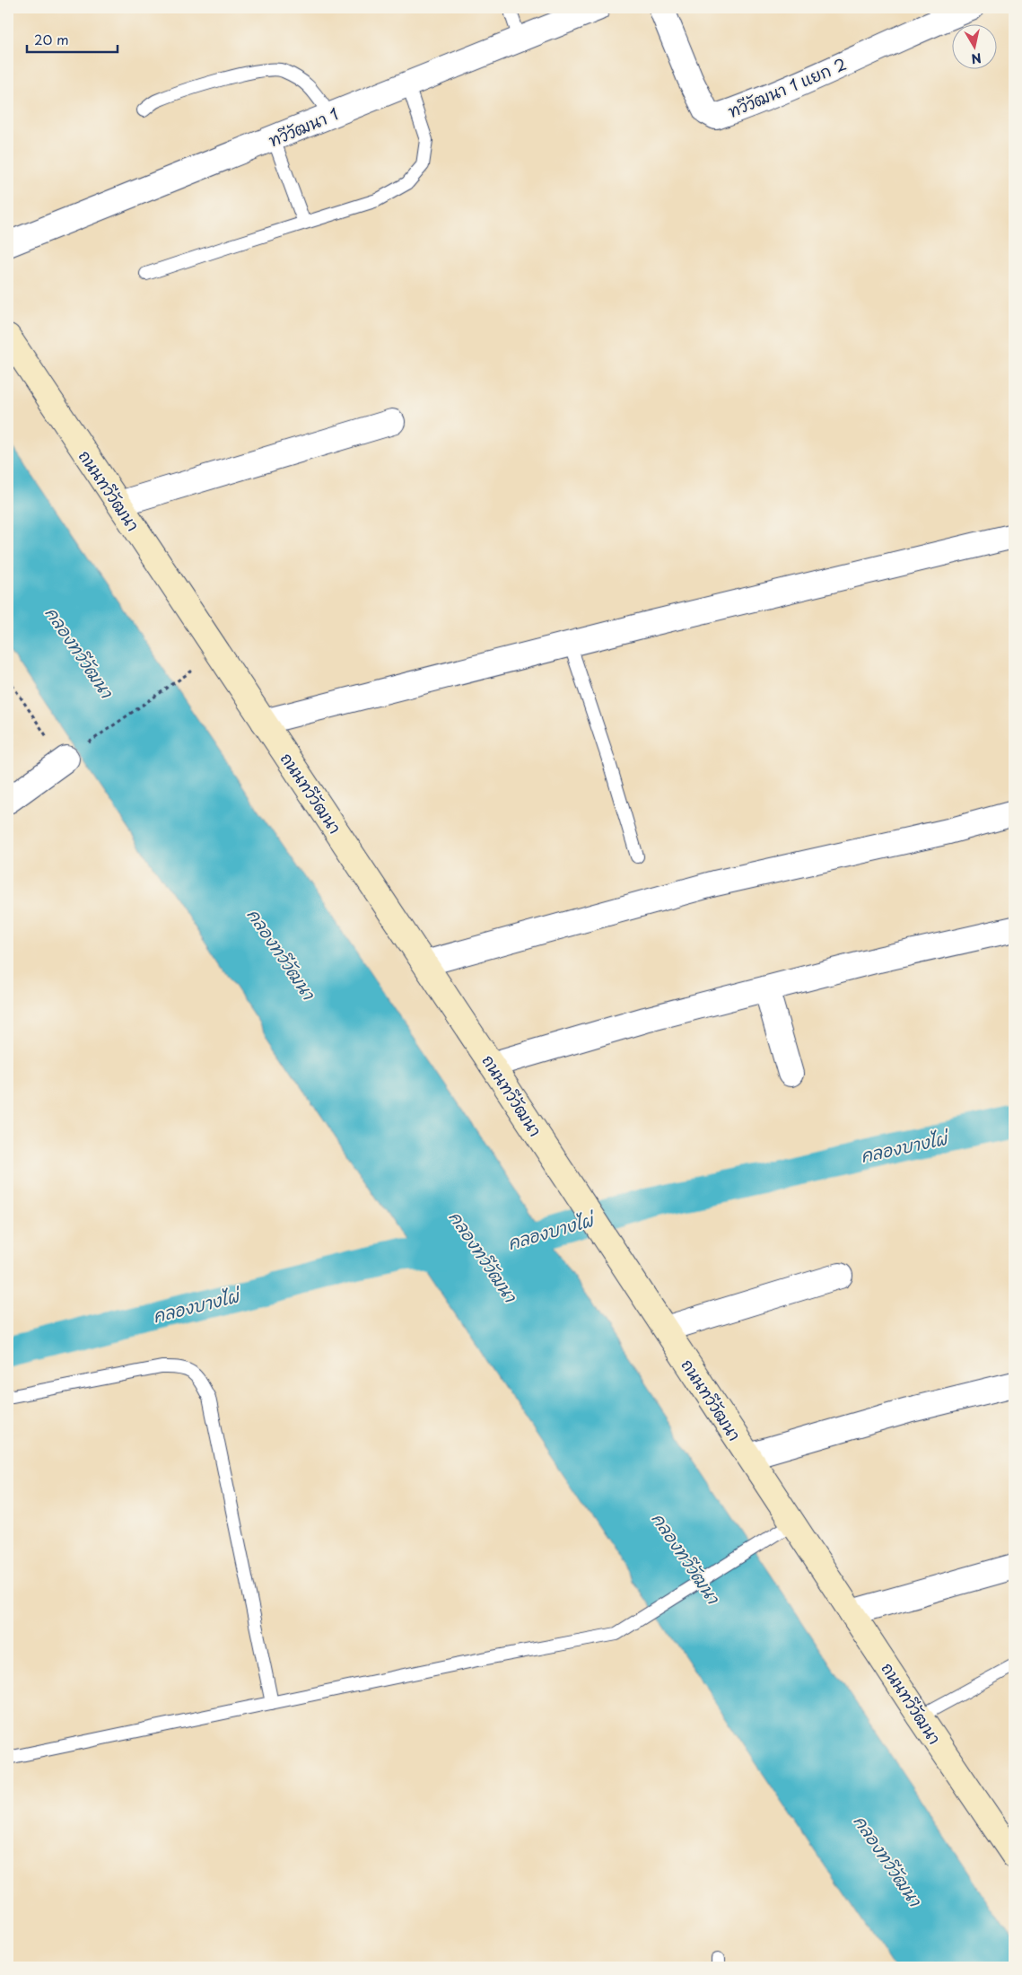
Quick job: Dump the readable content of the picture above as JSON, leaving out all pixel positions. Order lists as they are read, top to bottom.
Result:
{
  "streets": {
    "main road": ["ถนนทวีวัฒนา"],
    "street": ["ทวีวัฒนา 1 แยก 2", "ทวีวัฒนา 1"]
  },
  "water": ["คลองทวีวัฒนา", "คลองบางไผ่"],
  "scale_bar": "20 m",
  "north": "bottom"
}
